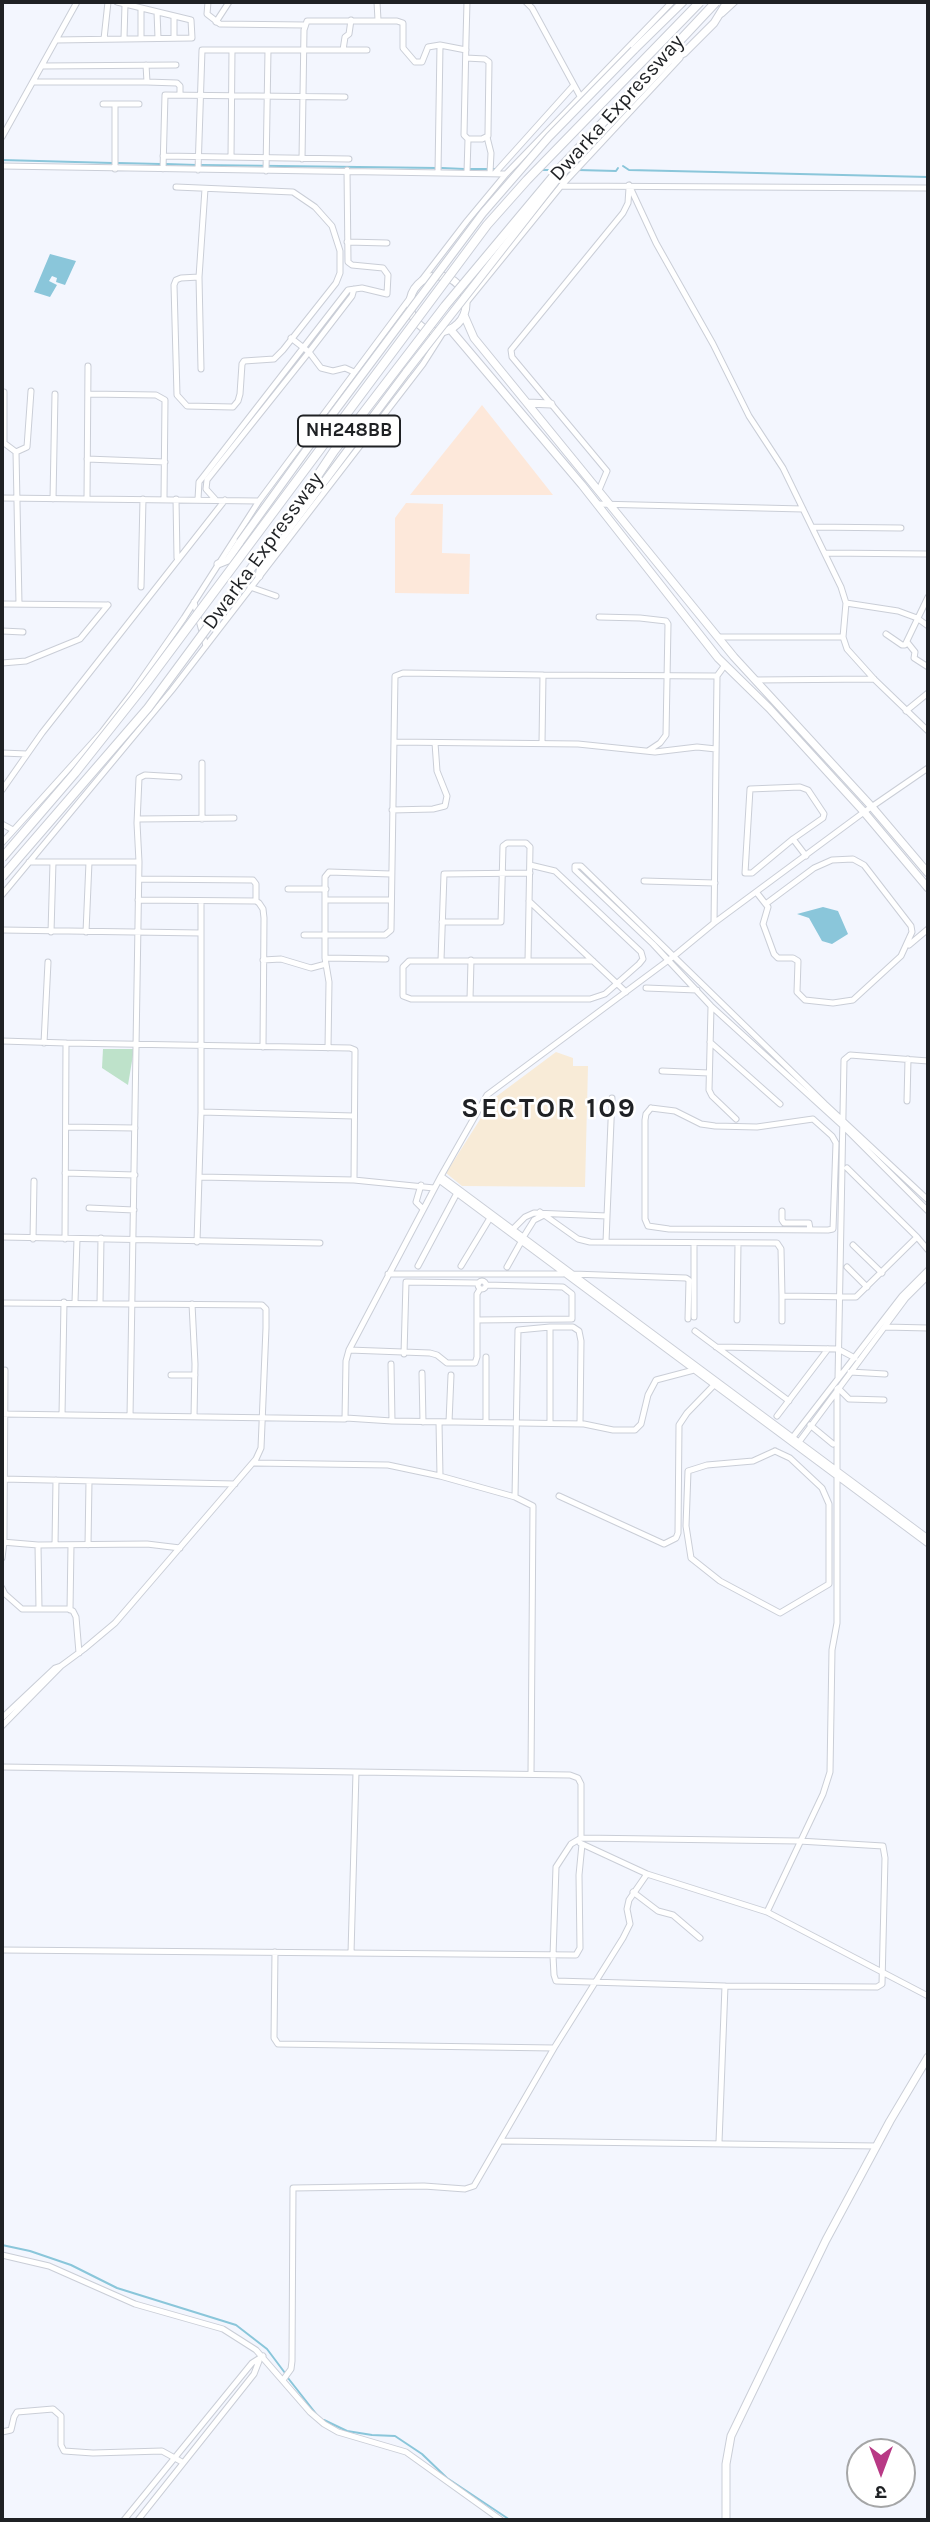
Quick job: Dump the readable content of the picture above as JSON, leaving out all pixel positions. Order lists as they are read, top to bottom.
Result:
{
  "streets": {
    "highway": ["Dwarka Expressway", "NH248BB"]
  },
  "districts": ["SECTOR 109"],
  "north": "bottom"
}
